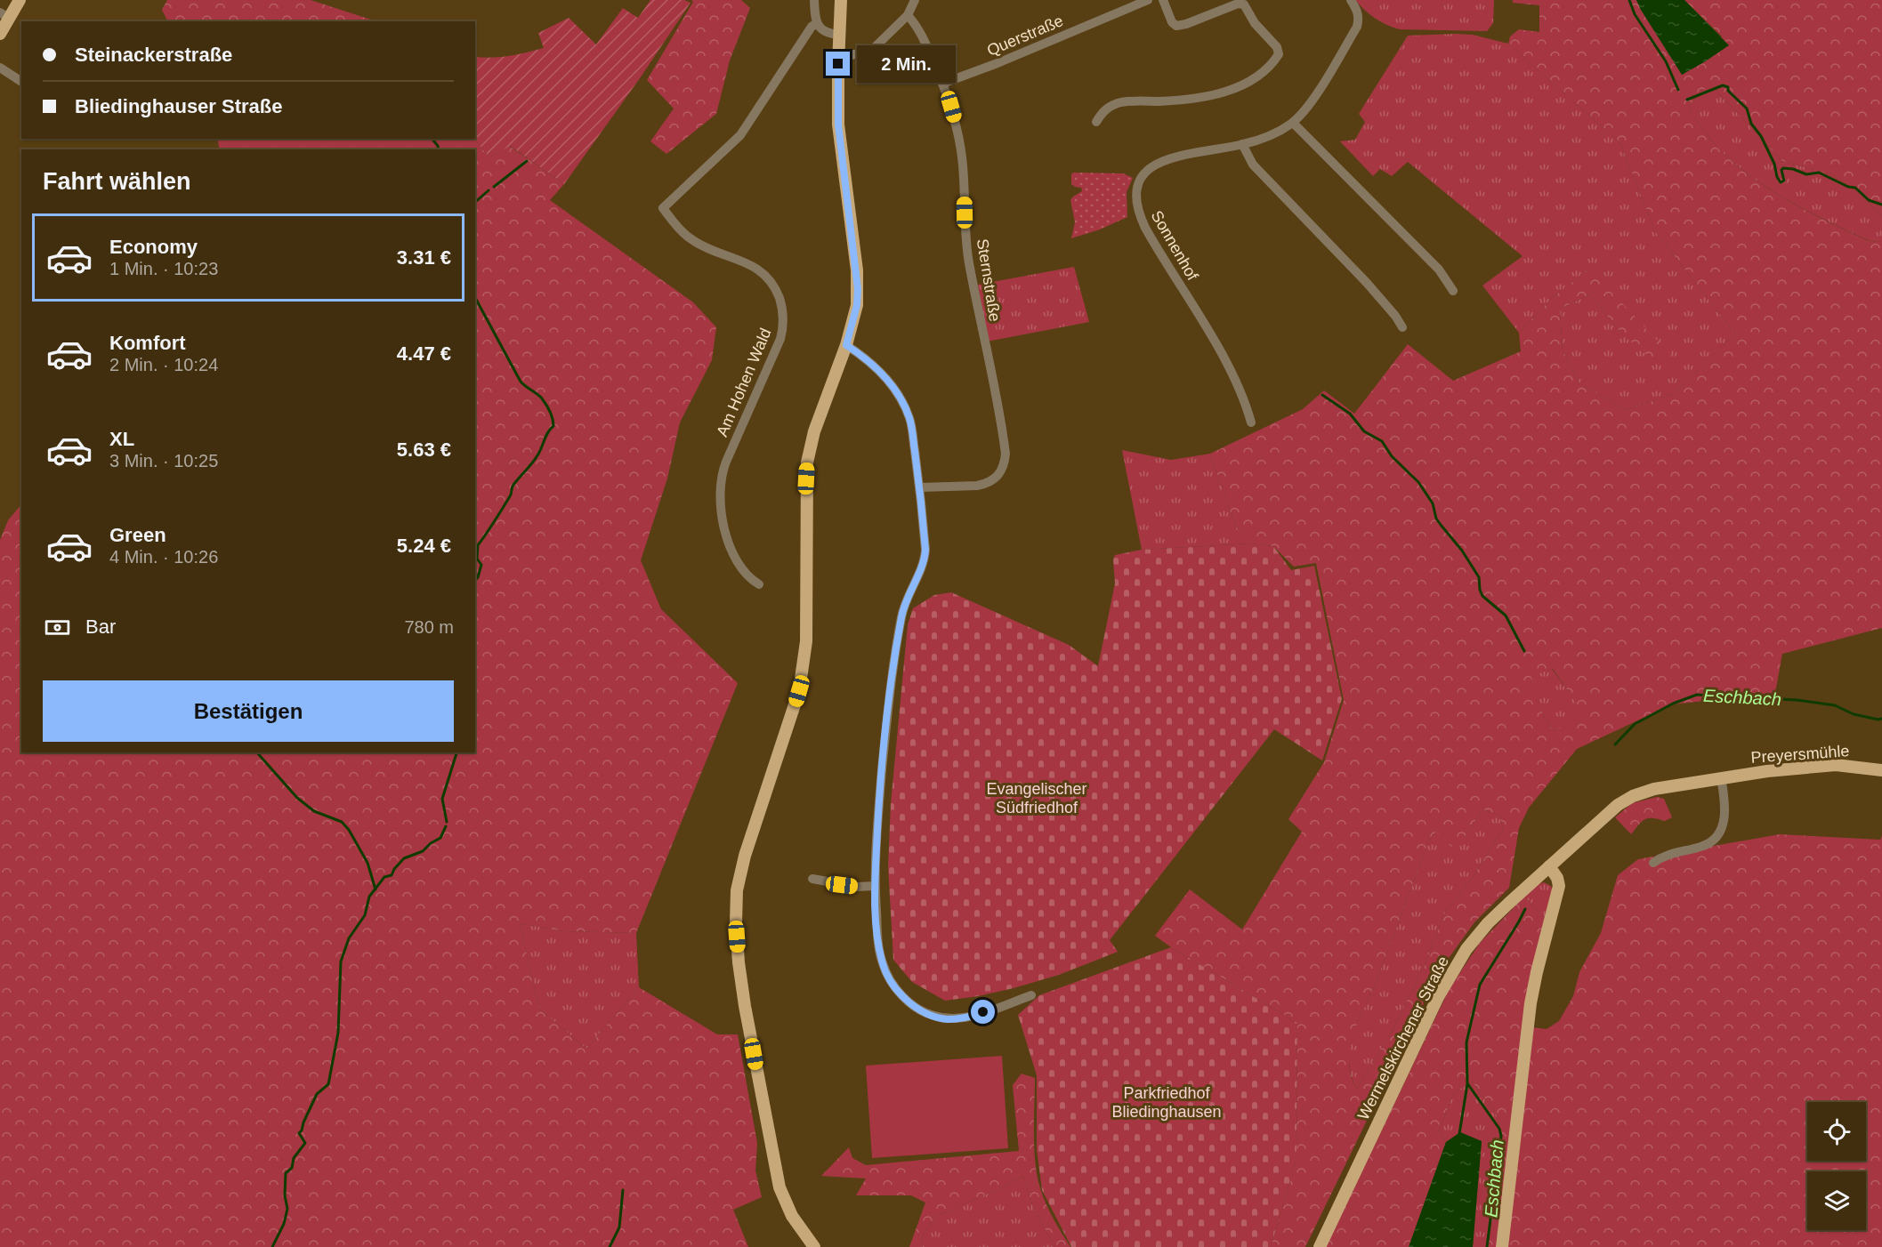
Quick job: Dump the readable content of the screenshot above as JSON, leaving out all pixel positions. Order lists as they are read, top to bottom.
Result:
{
  "streets": {
    "main road": ["Preyersmühle", "Wermelskirchener Straße"],
    "street": [
      "Querstraße",
      "Sonnenhof",
      "Sternstraße",
      "Am Hohen Wald"
    ]
  },
  "crossings": [
    ["Querstraße", "Sternstraße"],
    ["Preyersmühle", "Wermelskirchener Straße"]
  ],
  "water": ["Eschbach"],
  "parks": ["Evangelischer Südfriedhof", "Parkfriedhof Bliedinghausen"],
  "page": {
    "banner": ["Steinackerstraße", "Bliedinghauser Straße"],
    "bubble": "2 Min.",
    "heading": "Fahrt wählen",
    "list": [
      {
        "name": "Economy",
        "note": "1 Min. · 10:23",
        "value": "3.31 €"
      },
      {
        "name": "Komfort",
        "note": "2 Min. · 10:24",
        "value": "4.47 €"
      },
      {
        "name": "XL",
        "note": "3 Min. · 10:25",
        "value": "5.63 €"
      },
      {
        "name": "Green",
        "note": "4 Min. · 10:26",
        "value": "5.24 €"
      }
    ],
    "pay": ["Bar", "780 m"],
    "buttons": "Bestätigen"
  }
}
